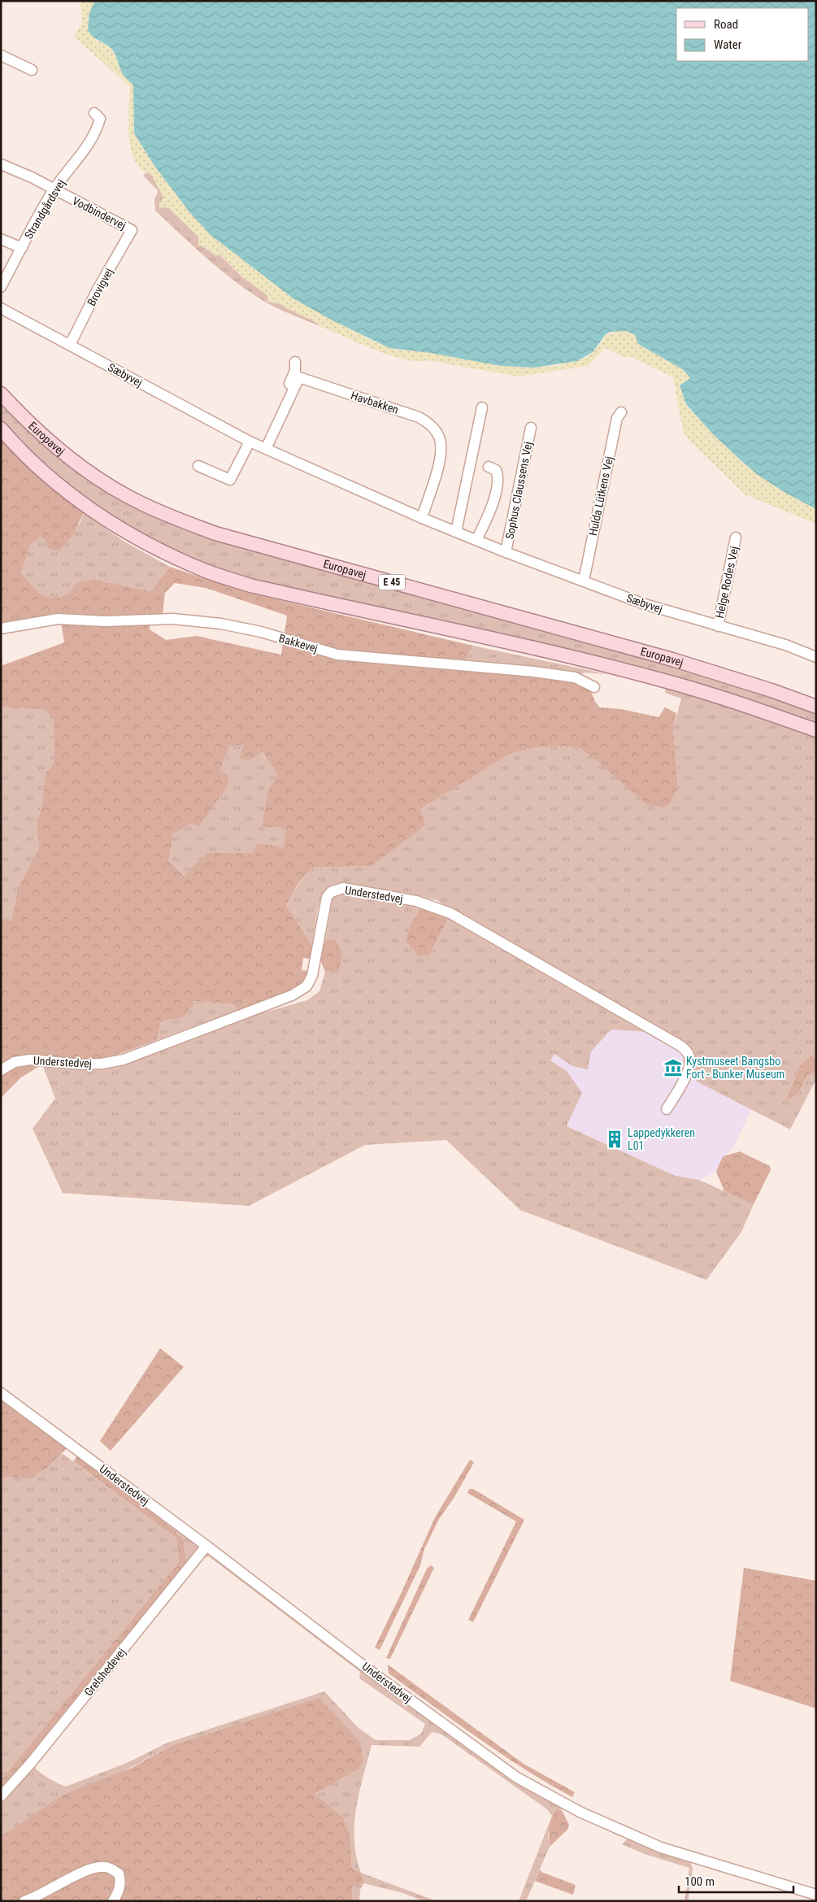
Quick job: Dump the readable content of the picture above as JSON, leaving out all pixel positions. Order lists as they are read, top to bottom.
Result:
{
  "streets": {
    "main road": ["Europavej", "E 45"],
    "street": [
      "Strandgårdsvej",
      "Vodbindervej",
      "Brovigvej",
      "Sæbyvej",
      "Havbakken",
      "Sophus Claussens Vej",
      "Hulda Lütkens Vej",
      "Helge Rodes Vej",
      "Bakkevej",
      "Understedvej",
      "Grelshedevej"
    ]
  },
  "crossings": [
    ["Strandgårdsvej", "Vodbindervej"],
    ["Vodbindervej", "Brovigvej"],
    ["Brovigvej", "Sæbyvej"],
    ["Sæbyvej", "Havbakken"],
    ["Sæbyvej", "Sophus Claussens Vej"],
    ["Sæbyvej", "Hulda Lütkens Vej"],
    ["Sæbyvej", "Helge Rodes Vej"],
    ["Understedvej", "Grelshedevej"]
  ],
  "places": {
    "museum": ["Kystmuseet Bangsbo Fort - Bunker Museum"],
    "building": ["Lappedykkeren L01"]
  },
  "legend": ["Road", "Water"],
  "scale_bar": "100 m"
}
